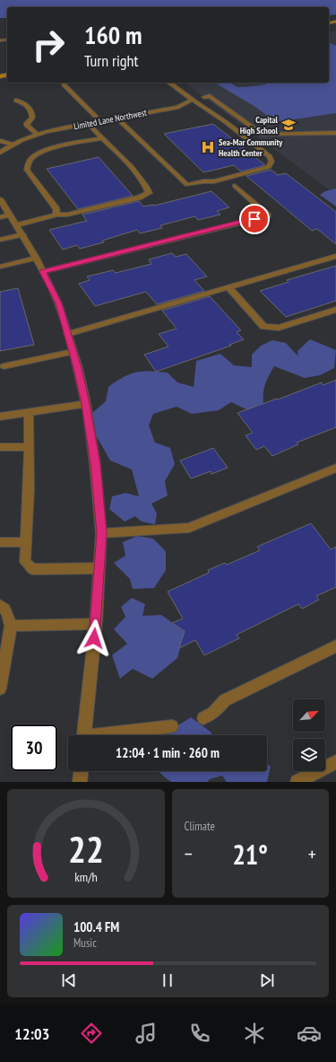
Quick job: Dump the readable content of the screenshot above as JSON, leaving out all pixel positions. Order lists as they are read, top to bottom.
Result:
{
  "streets": {
    "street": ["Limited Lane Northwest"]
  },
  "places": {
    "school or university": ["Capital High School"],
    "hospital": ["Sea-Mar Community Health Center"]
  },
  "north": "top right",
  "page": {
    "turn": ["160 m", "Turn right"],
    "limit": "30",
    "trip": "12:04 · 1 min · 260 m",
    "tile": "Climate",
    "heat": ["−", "21°", "+"],
    "song": ["100.4 FM", "Music"],
    "tabs": "12:03",
    "gauge": ["22", "km/h"]
  }
}
